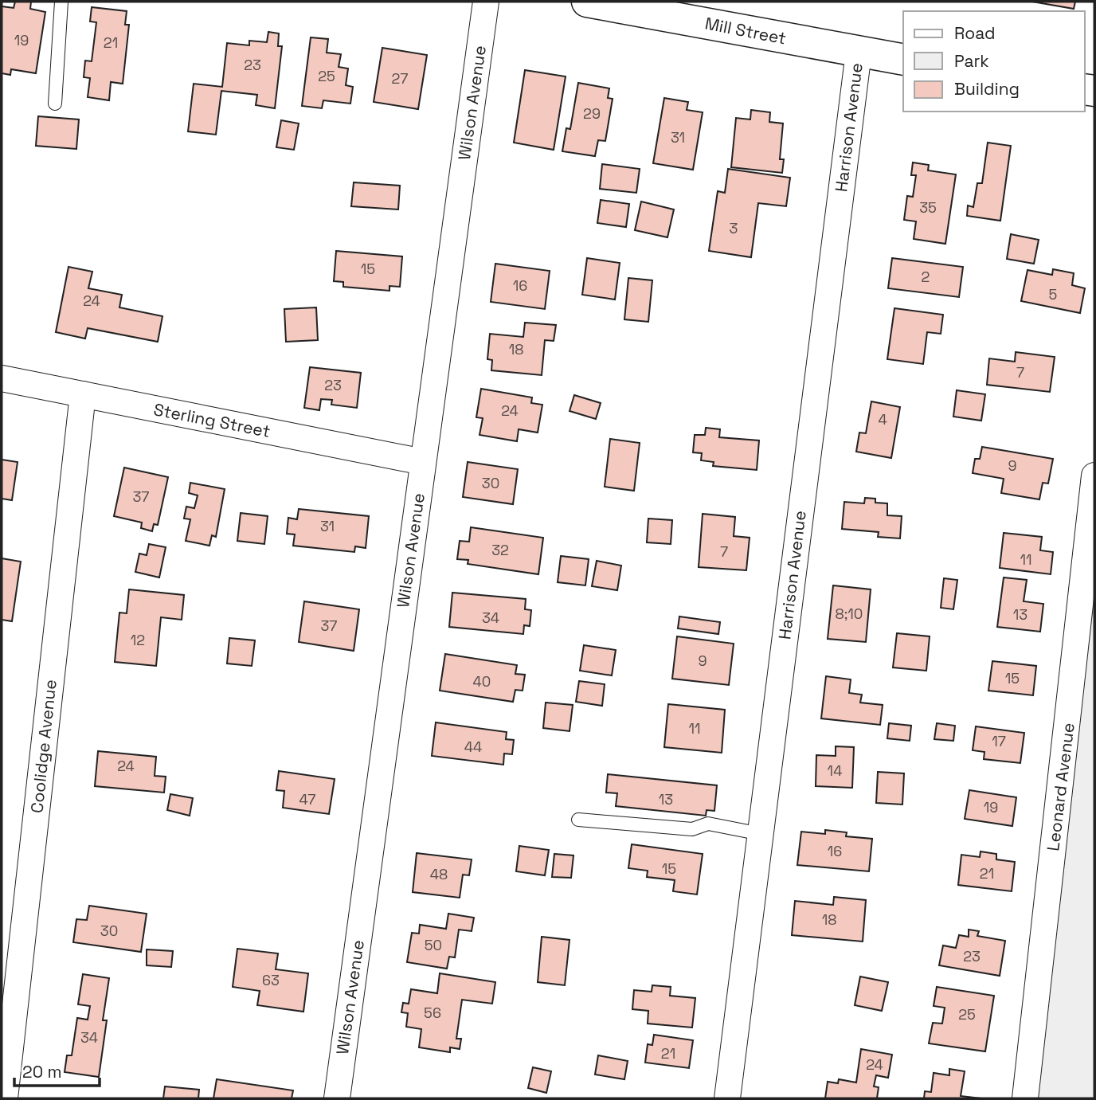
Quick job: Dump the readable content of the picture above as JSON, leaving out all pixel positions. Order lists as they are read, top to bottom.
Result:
{
  "streets": {
    "street": [
      "Mill Street",
      "Wilson Avenue",
      "Harrison Avenue",
      "Sterling Street",
      "Coolidge Avenue",
      "Leonard Avenue"
    ]
  },
  "crossings": [
    ["Mill Street", "Harrison Avenue"],
    ["Wilson Avenue", "Sterling Street"],
    ["Sterling Street", "Coolidge Avenue"]
  ],
  "house_numbers": [
    "19",
    "21",
    "23",
    "25",
    "27",
    "29",
    "31",
    "35",
    "3",
    "15",
    "2",
    "16",
    "5",
    "24",
    "18",
    "7",
    "23",
    "24",
    "4",
    "9",
    "30",
    "37",
    "31",
    "32",
    "7",
    "11",
    "8;10",
    "13",
    "34",
    "37",
    "12",
    "9",
    "15",
    "40",
    "11",
    "17",
    "44",
    "24",
    "14",
    "47",
    "13",
    "19",
    "16",
    "15",
    "21",
    "48",
    "18",
    "30",
    "50",
    "23",
    "63",
    "56",
    "25",
    "34",
    "21",
    "24"
  ],
  "legend": ["Road", "Park", "Building"],
  "scale_bar": "20 m"
}
